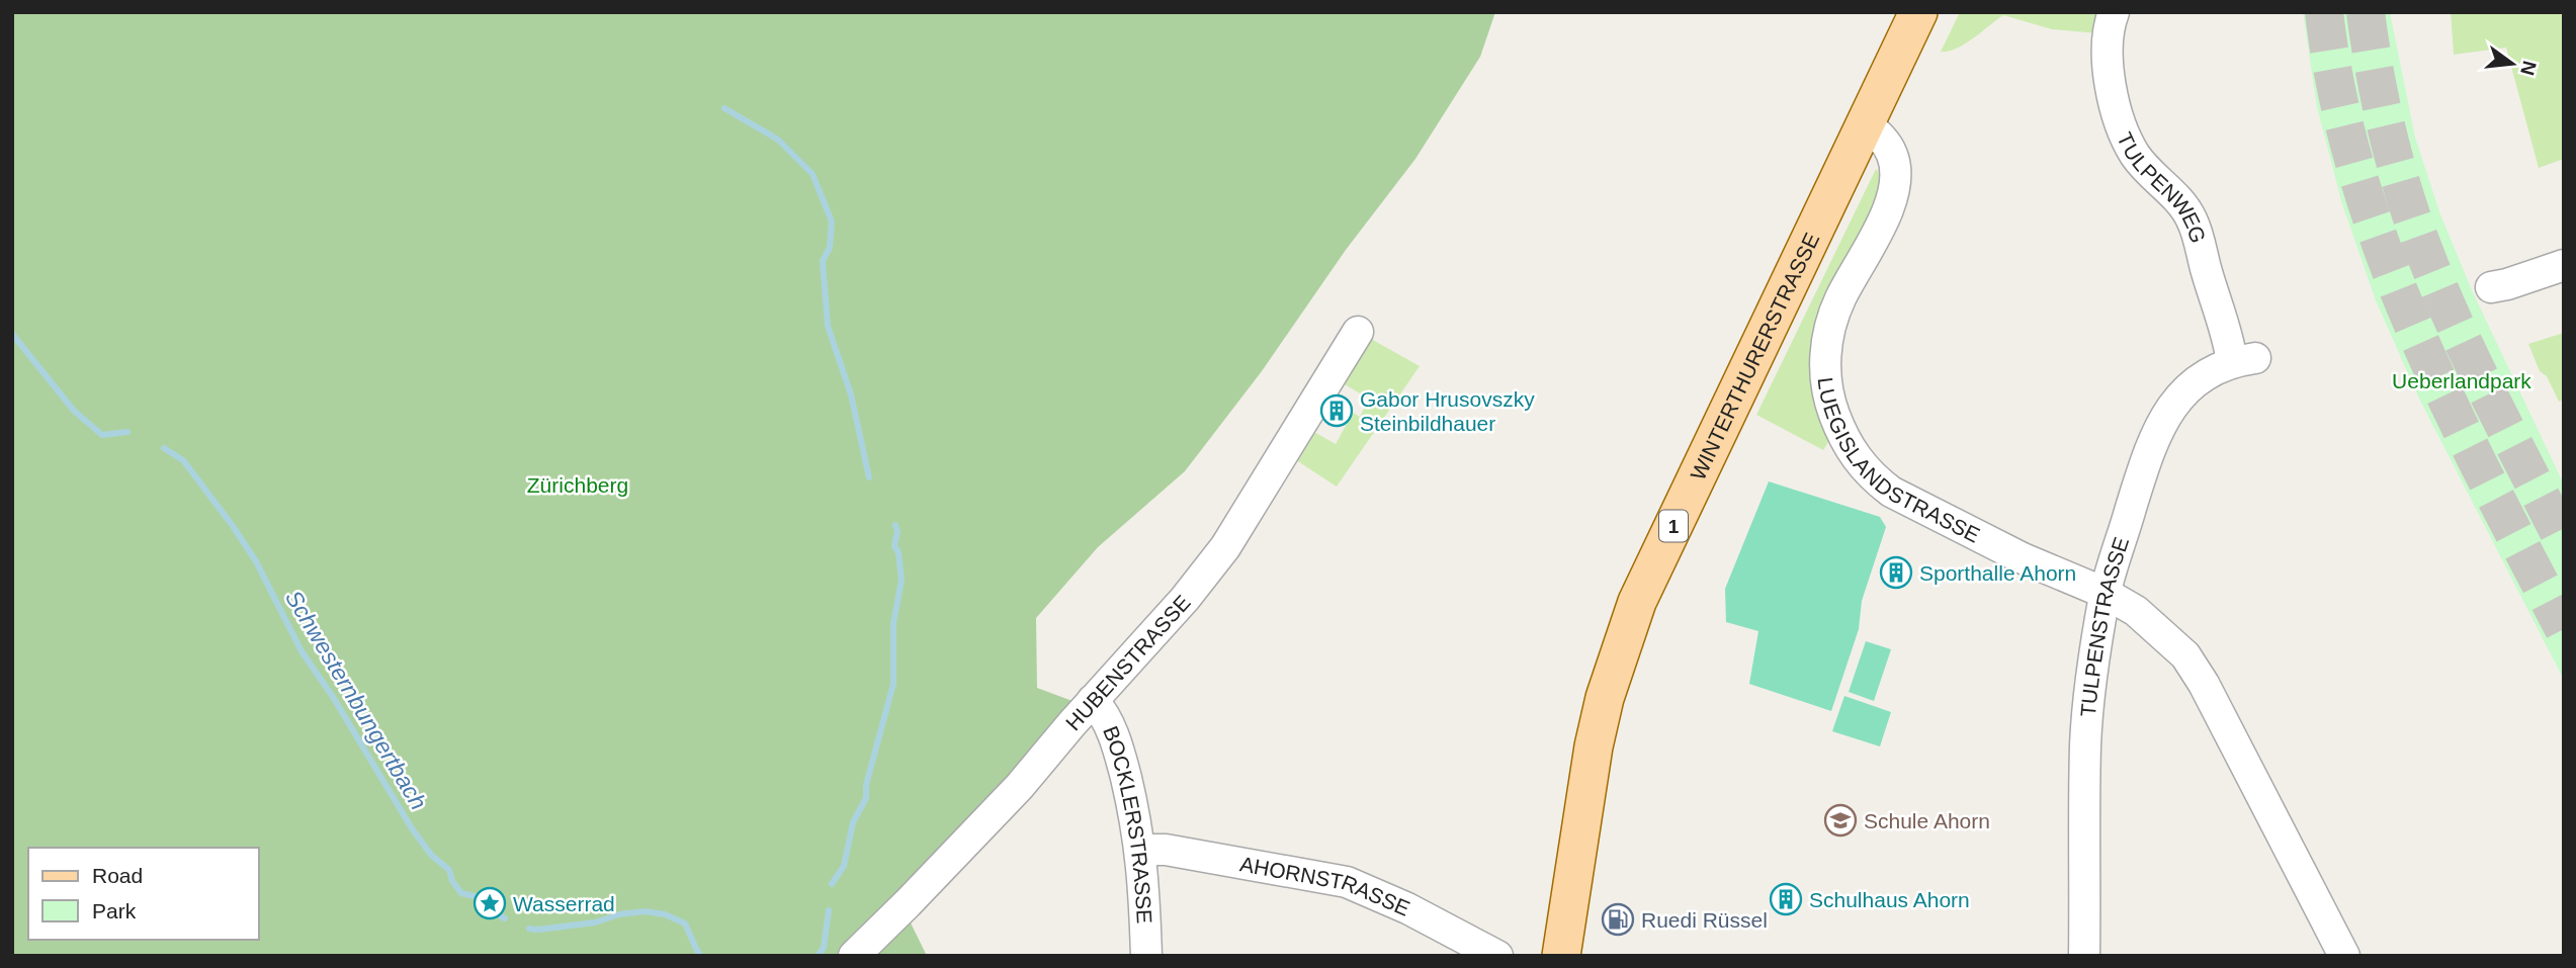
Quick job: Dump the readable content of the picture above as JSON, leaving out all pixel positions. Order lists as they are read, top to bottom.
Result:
{
  "streets": {
    "main road": ["WINTERTHURERSTRASSE", "1"],
    "street": [
      "TULPENWEG",
      "LUEGISLANDSTRASSE",
      "TULPENSTRASSE",
      "HUBENSTRASSE",
      "BOCKLERSTRASSE",
      "AHORNSTRASSE"
    ]
  },
  "crossings": [
    ["TULPENWEG", "TULPENSTRASSE"],
    ["WINTERTHURERSTRASSE", "LUEGISLANDSTRASSE"],
    ["LUEGISLANDSTRASSE", "TULPENSTRASSE"],
    ["HUBENSTRASSE", "BOCKLERSTRASSE"],
    ["BOCKLERSTRASSE", "AHORNSTRASSE"]
  ],
  "water": ["Schwesternbungertbach"],
  "parks": ["Ueberlandpark", "Zürichberg"],
  "places": {
    "building": ["Gabor Hrusovszky Steinbildhauer", "Sporthalle Ahorn", "Schulhaus Ahorn"],
    "school or university": ["Schule Ahorn"],
    "place": ["Wasserrad"],
    "fuel station": ["Ruedi Rüssel"]
  },
  "legend": ["Road", "Park"],
  "north": "right"
}
